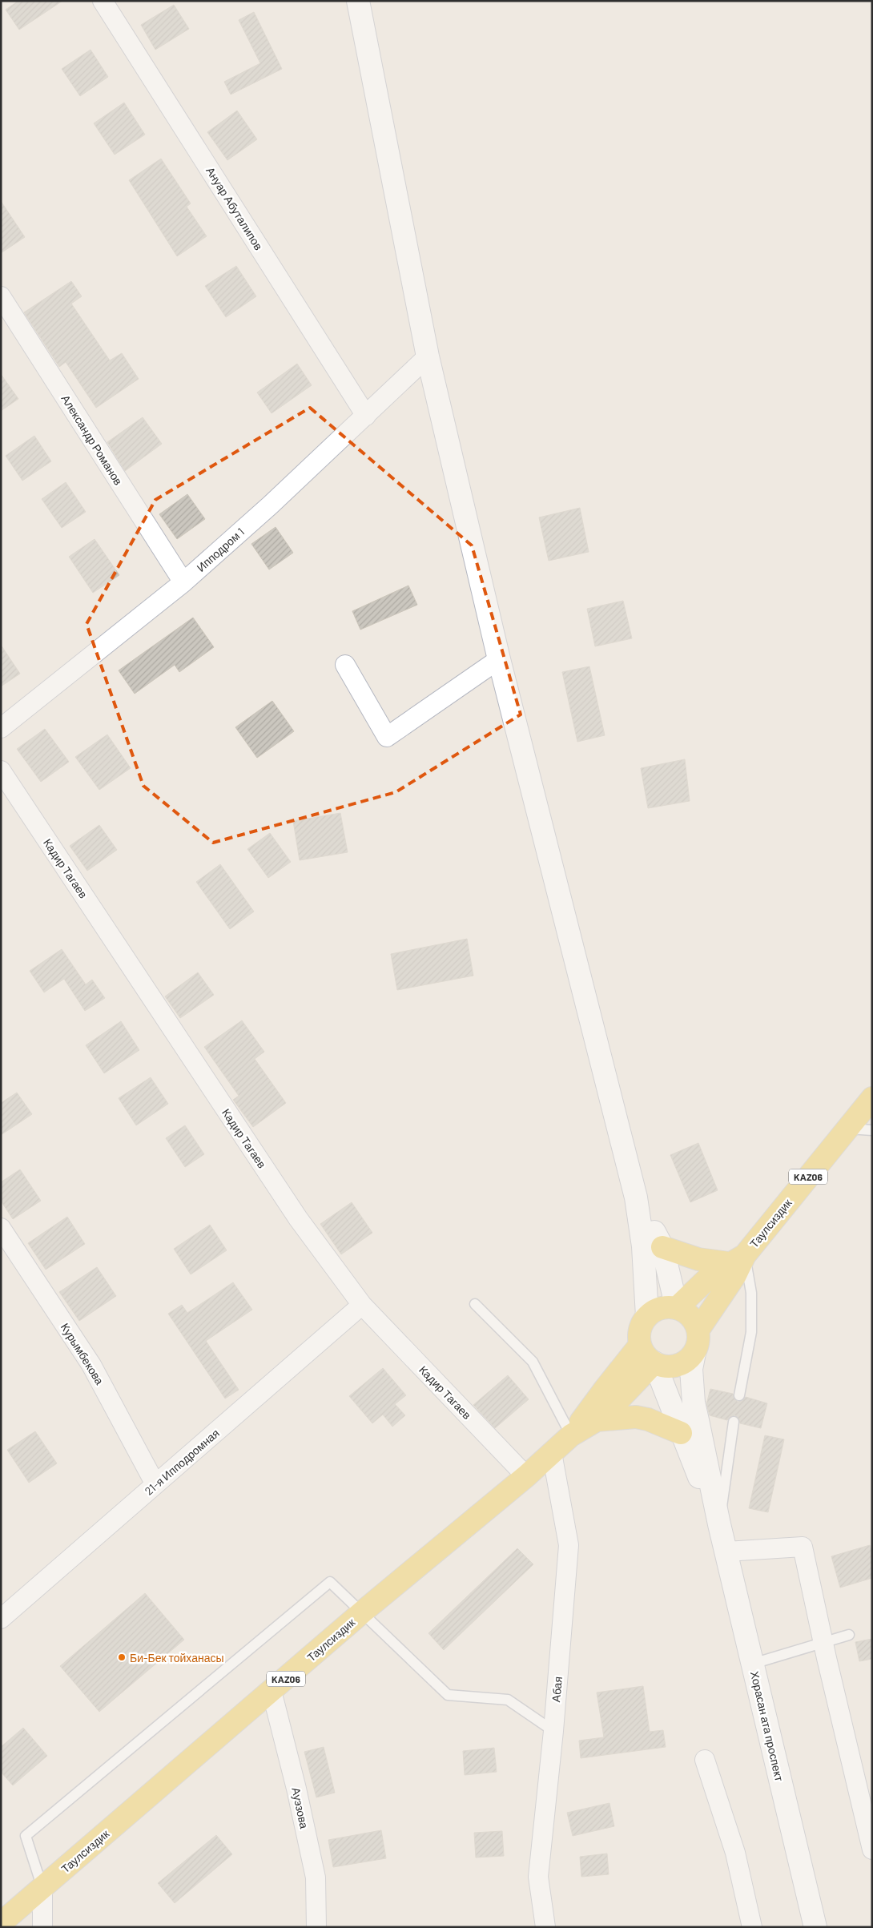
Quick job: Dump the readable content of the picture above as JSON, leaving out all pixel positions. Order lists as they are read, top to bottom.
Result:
{
  "streets": {
    "main road": ["KAZ06", "Таулсиздик", "Хорасан ата проспект"],
    "street": [
      "Ануар Абуталипов",
      "Александр Романов",
      "Ипподром 1",
      "Кадир Тагаев",
      "Курымбекова",
      "21-я Ипподромная",
      "Абая",
      "Ауэзова"
    ]
  },
  "crossings": [
    ["Ануар Абуталипов", "Ипподром 1"],
    ["Александр Романов", "Ипподром 1"],
    ["Кадир Тагаев", "Таулсиздик"],
    ["Кадир Тагаев", "21-я Ипподромная"],
    ["Таулсиздик", "Абая"],
    ["Таулсиздик", "Хорасан ата проспект"],
    ["Таулсиздик", "Ауэзова"],
    ["Курымбекова", "21-я Ипподромная"]
  ],
  "places": ["Би-Бек тойханасы"]
}
